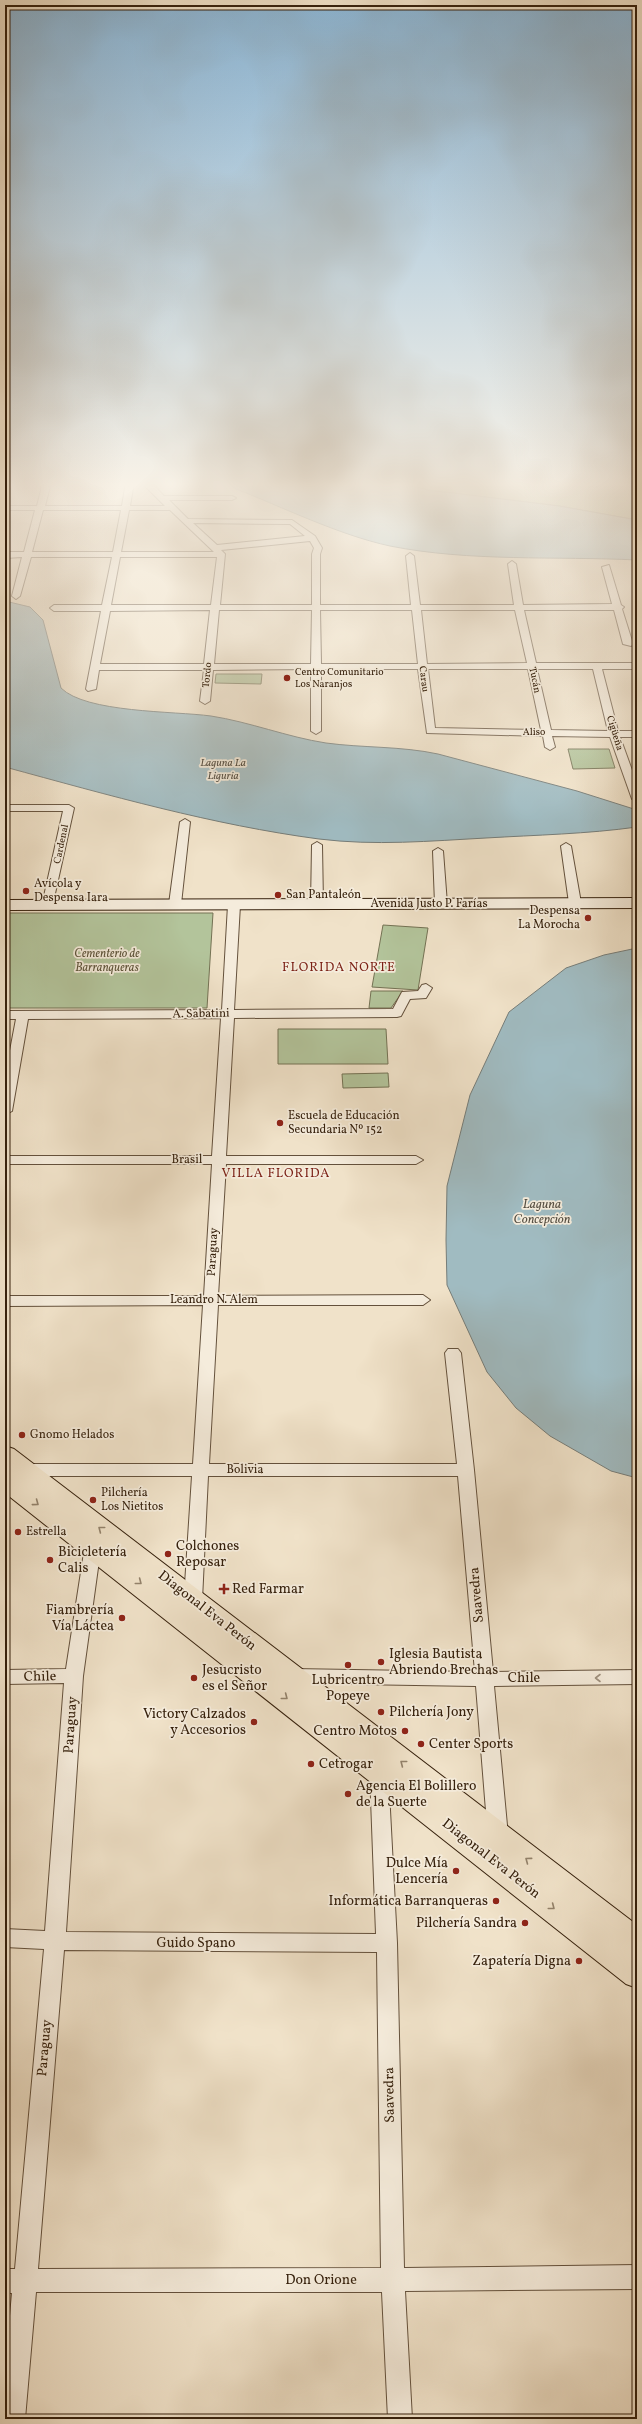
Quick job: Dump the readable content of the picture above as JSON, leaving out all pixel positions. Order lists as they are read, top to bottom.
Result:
{
  "streets": {
    "main road": ["Diagonal Eva Perón"],
    "street": [
      "Tordo",
      "Carau",
      "Tucán",
      "Aliso",
      "Cigüeña",
      "Cardenal",
      "Avenida Justo P. Farías",
      "A. Sabatini",
      "Brasil",
      "Paraguay",
      "Leandro N. Alem",
      "Bolivia",
      "Saavedra",
      "Chile",
      "Guido Spano",
      "Don Orione"
    ]
  },
  "crossings": [
    ["Carau", "Aliso"],
    ["Tucán", "Aliso"],
    ["Aliso", "Cigüeña"],
    ["Cardenal", "Avenida Justo P. Farías"],
    ["Avenida Justo P. Farías", "Paraguay"],
    ["A. Sabatini", "Paraguay"],
    ["Brasil", "Paraguay"],
    ["Paraguay", "Leandro N. Alem"],
    ["Paraguay", "Bolivia"],
    ["Paraguay", "Diagonal Eva Perón"],
    ["Paraguay", "Chile"],
    ["Paraguay", "Guido Spano"],
    ["Paraguay", "Don Orione"],
    ["Bolivia", "Saavedra"],
    ["Bolivia", "Diagonal Eva Perón"],
    ["Saavedra", "Diagonal Eva Perón"],
    ["Saavedra", "Chile"],
    ["Saavedra", "Guido Spano"],
    ["Saavedra", "Don Orione"],
    ["Diagonal Eva Perón", "Chile"]
  ],
  "one_way": ["Chile"],
  "districts": ["FLORIDA NORTE", "VILLA FLORIDA"],
  "water": ["Laguna La Liguria", "Laguna Concepción"],
  "parks": ["Cementerio de Barranqueras"],
  "places": {
    "other": [
      "Centro Comunitario Los Naranjos",
      "Avícola y Despensa Iara",
      "San Pantaleón",
      "Despensa La Morocha",
      "Escuela de Educación Secundaria Nº 152",
      "Gnomo Helados",
      "Pilchería Los Nietitos",
      "Estrella",
      "Colchones Reposar",
      "Bicicletería Calis",
      "Fiambrería Vía Láctea",
      "Iglesia Bautista Abriendo Brechas",
      "Lubricentro Popeye",
      "Jesucristo es el Señor",
      "Pilchería Jony",
      "Victory Calzados y Accesorios",
      "Centro Motos",
      "Center Sports",
      "Cetrogar",
      "Agencia El Bolillero de la Suerte",
      "Dulce Mía Lencería",
      "Informática Barranqueras",
      "Pilchería Sandra",
      "Zapatería Digna"
    ],
    "health": ["Red Farmar"]
  }
}
